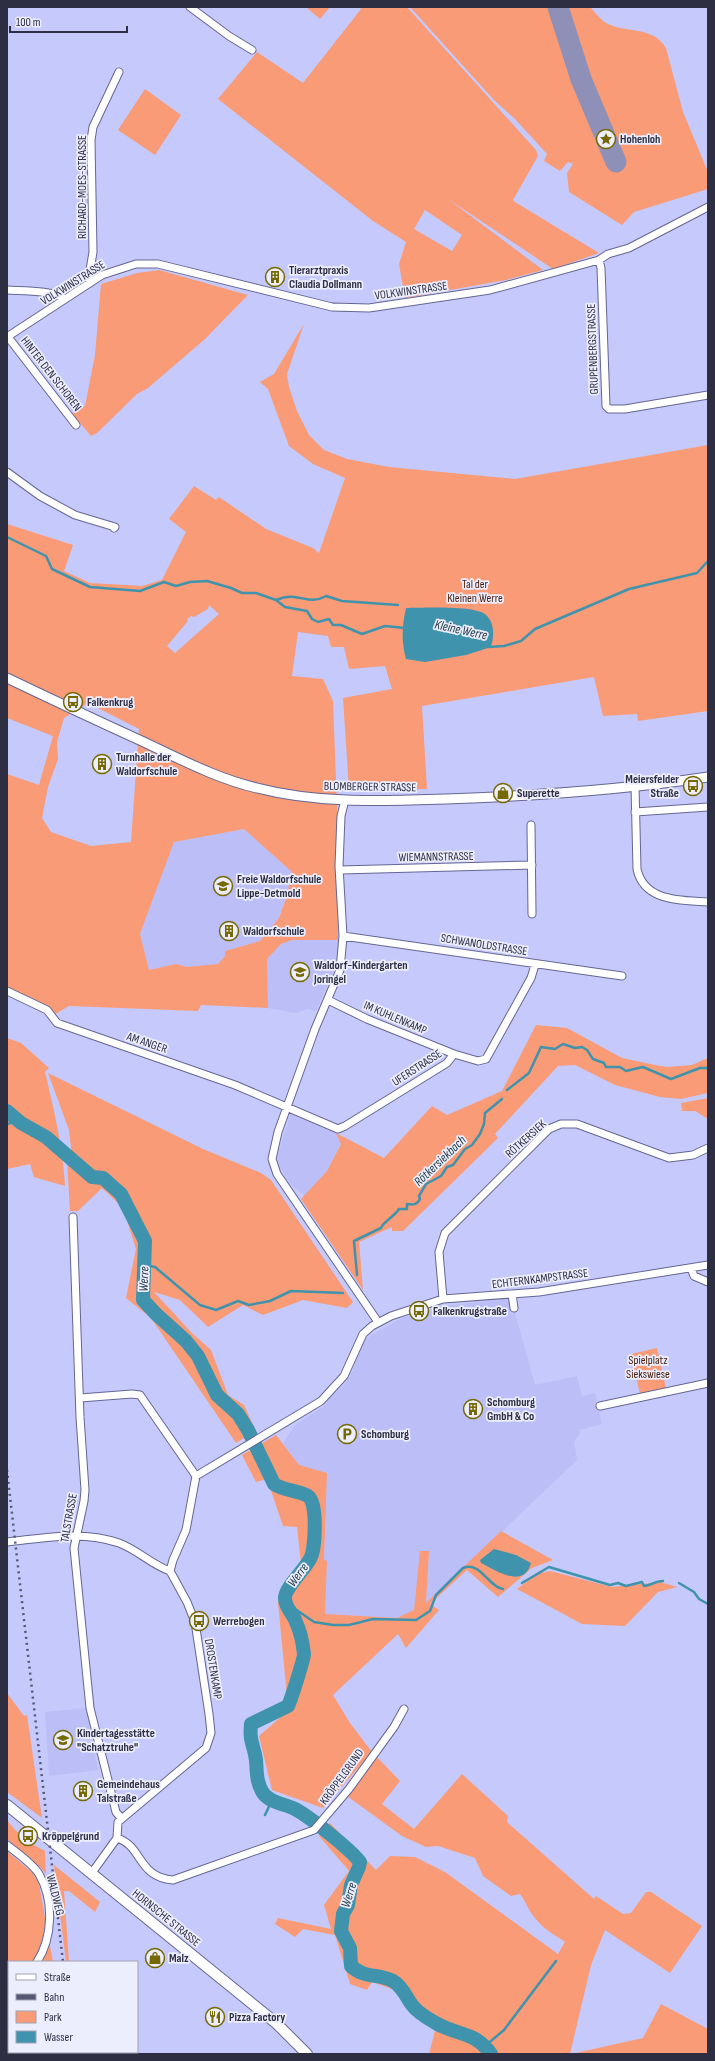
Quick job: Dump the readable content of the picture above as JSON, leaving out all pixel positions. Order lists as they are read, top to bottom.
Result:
{
  "streets": {
    "main road": ["HORNSCHE STRASSE"],
    "street": [
      "RICHARD-MOES-STRASSE",
      "VOLKWINSTRASSE",
      "GRUPENBERGSTRASSE",
      "HINTER DEN SCHOREN",
      "BLOMBERGER STRASSE",
      "WIEMANNSTRASSE",
      "SCHWANOLDSTRASSE",
      "IM KUHLENKAMP",
      "AM ANGER",
      "UFERSTRASSE",
      "RÖTKERSIEK",
      "ECHTERNKAMPSTRASSE",
      "TALSTRASSE",
      "DROSTENKAMP",
      "KRÖPPELGRUND",
      "WALDWEG"
    ]
  },
  "crossings": [
    ["RICHARD-MOES-STRASSE", "VOLKWINSTRASSE"],
    ["VOLKWINSTRASSE", "GRUPENBERGSTRASSE"],
    ["VOLKWINSTRASSE", "HINTER DEN SCHOREN"],
    ["SCHWANOLDSTRASSE", "UFERSTRASSE"],
    ["IM KUHLENKAMP", "UFERSTRASSE"],
    ["AM ANGER", "UFERSTRASSE"],
    ["RÖTKERSIEK", "ECHTERNKAMPSTRASSE"],
    ["TALSTRASSE", "DROSTENKAMP"]
  ],
  "water": ["Kleine Werre", "Rötkersiekbach", "Werre"],
  "parks": ["Tal der Kleinen Werre", "Spielplatz Siekswiese"],
  "places": {
    "place": ["Hohenloh"],
    "building": [
      "Tierarztpraxis Claudia Dollmann",
      "Turnhalle der Waldorfschule",
      "Waldorfschule",
      "Schomburg GmbH & Co",
      "Gemeindehaus Talstraße"
    ],
    "bus stop": [
      "Falkenkrug",
      "Meiersfelder Straße",
      "Falkenkrugstraße",
      "Werrebogen",
      "Kröppelgrund"
    ],
    "shop": ["Superette", "Malz"],
    "school or university": ["Freie Waldorfschule Lippe-Detmold", "Waldorf-Kindergarten Joringel", "Kindertagesstätte \"Schatztruhe\""],
    "parking": ["Schomburg"],
    "restaurant": ["Pizza Factory"]
  },
  "legend": [
    "Straße",
    "Bahn",
    "Park",
    "Wasser"
  ],
  "scale_bar": "100 m"
}
